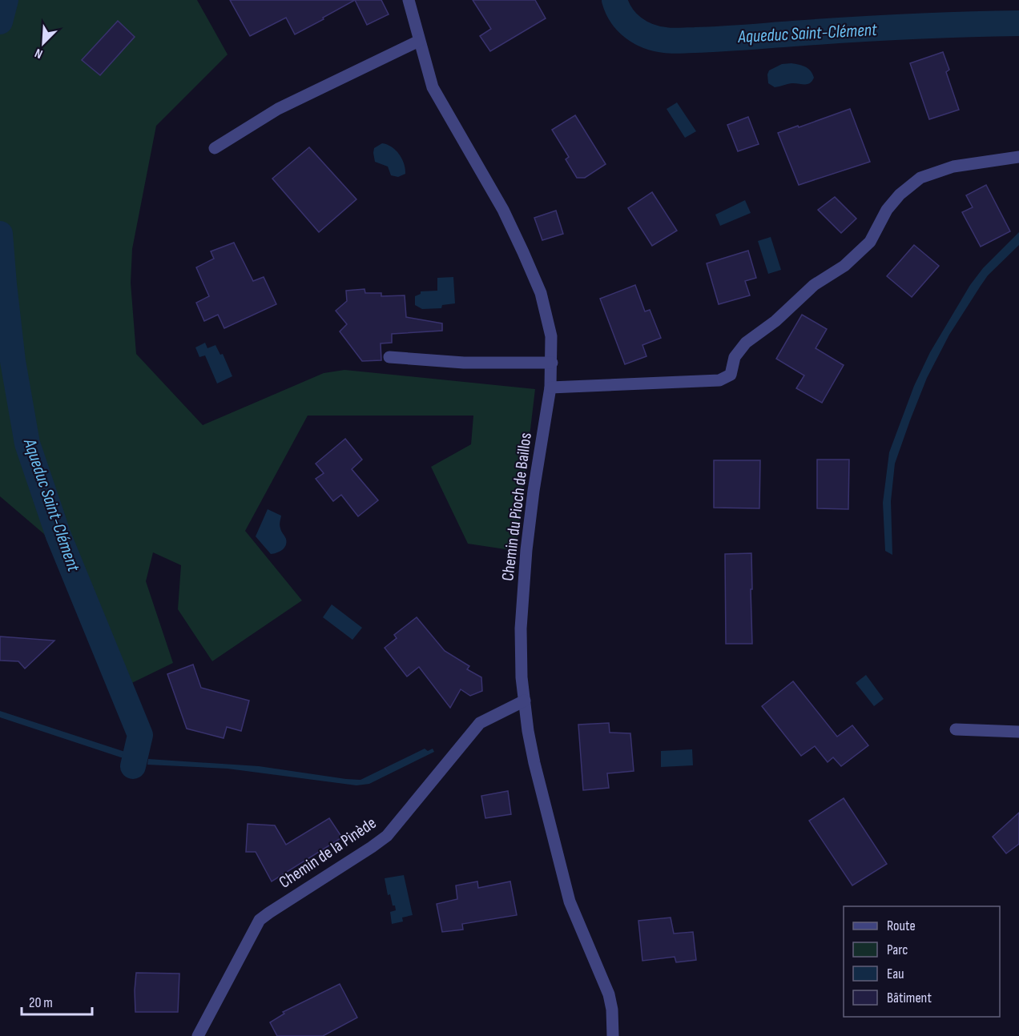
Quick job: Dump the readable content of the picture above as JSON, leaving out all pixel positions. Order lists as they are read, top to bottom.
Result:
{
  "streets": {
    "street": ["Chemin du Pioch de Baillos", "Chemin de la Pinède"]
  },
  "crossings": [
    ["Chemin du Pioch de Baillos", "Chemin de la Pinède"]
  ],
  "water": ["Aqueduc Saint-Clément"],
  "legend": [
    "Route",
    "Parc",
    "Eau",
    "Bâtiment"
  ],
  "scale_bar": "20 m",
  "north": "bottom left"
}
